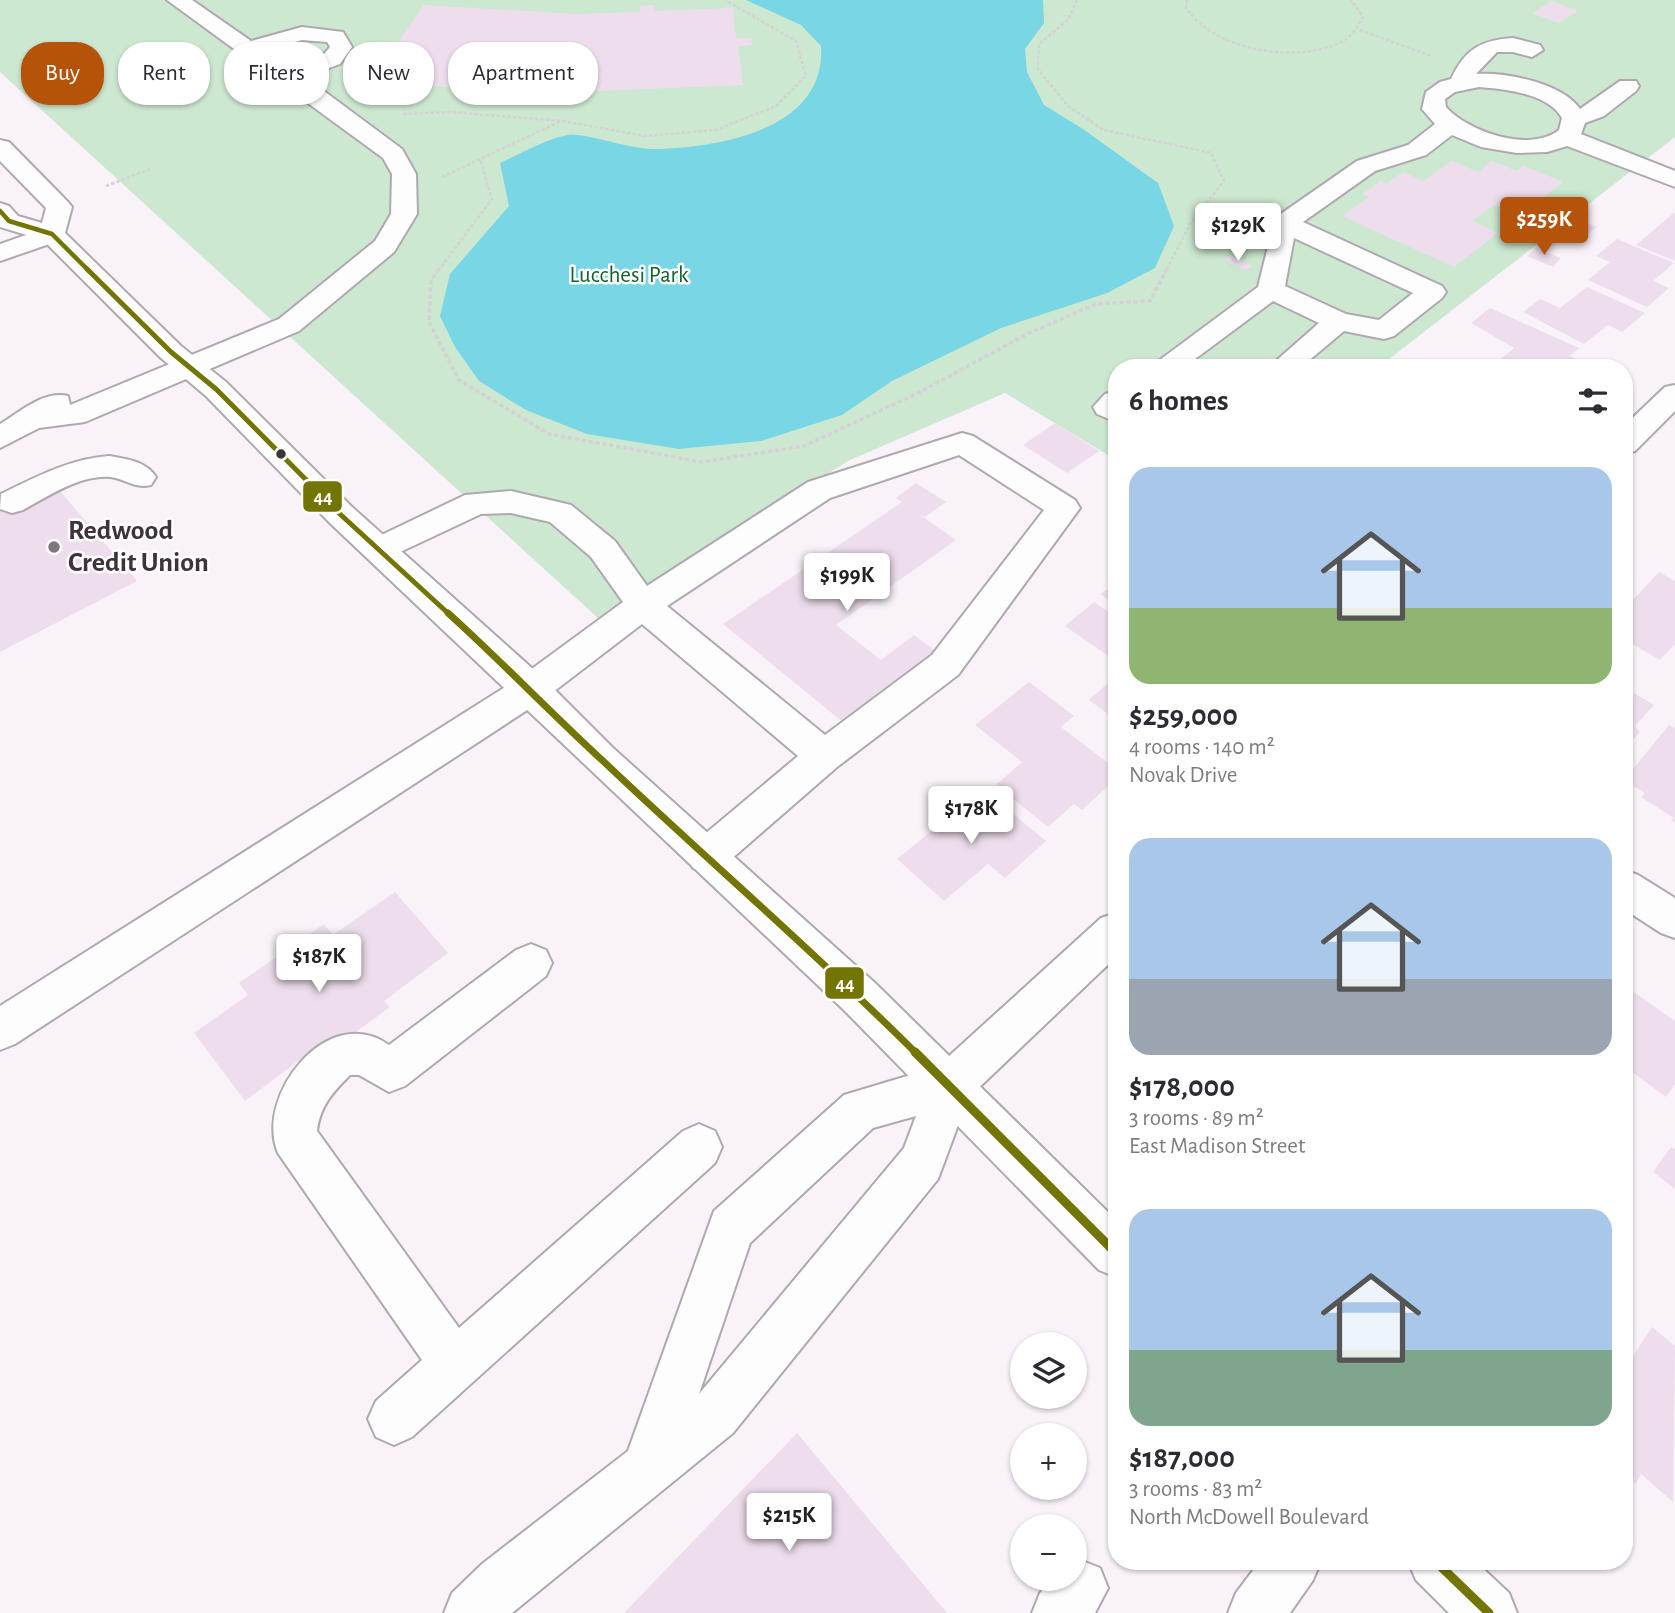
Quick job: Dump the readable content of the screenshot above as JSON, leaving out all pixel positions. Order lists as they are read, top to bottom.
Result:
{
  "parks": ["Lucchesi Park"],
  "places": ["Redwood Credit Union"],
  "lines": ["transit line 44"],
  "page": {
    "chip": [
      "Buy",
      "Rent",
      "Filters",
      "New",
      "Apartment"
    ],
    "price": [
      "$259K",
      "$129K",
      "$199K",
      "$178K",
      "$187K",
      "$215K"
    ],
    "heading": "6 homes",
    "list": [
      {
        "name": "$259,000",
        "note": "4 rooms · 140 m² · Novak Drive"
      },
      {
        "name": "$178,000",
        "note": "3 rooms · 89 m² · East Madison Street"
      },
      {
        "name": "$187,000",
        "note": "3 rooms · 83 m² · North McDowell Boulevard"
      }
    ],
    "map_buttons": ["+", "−"]
  }
}
